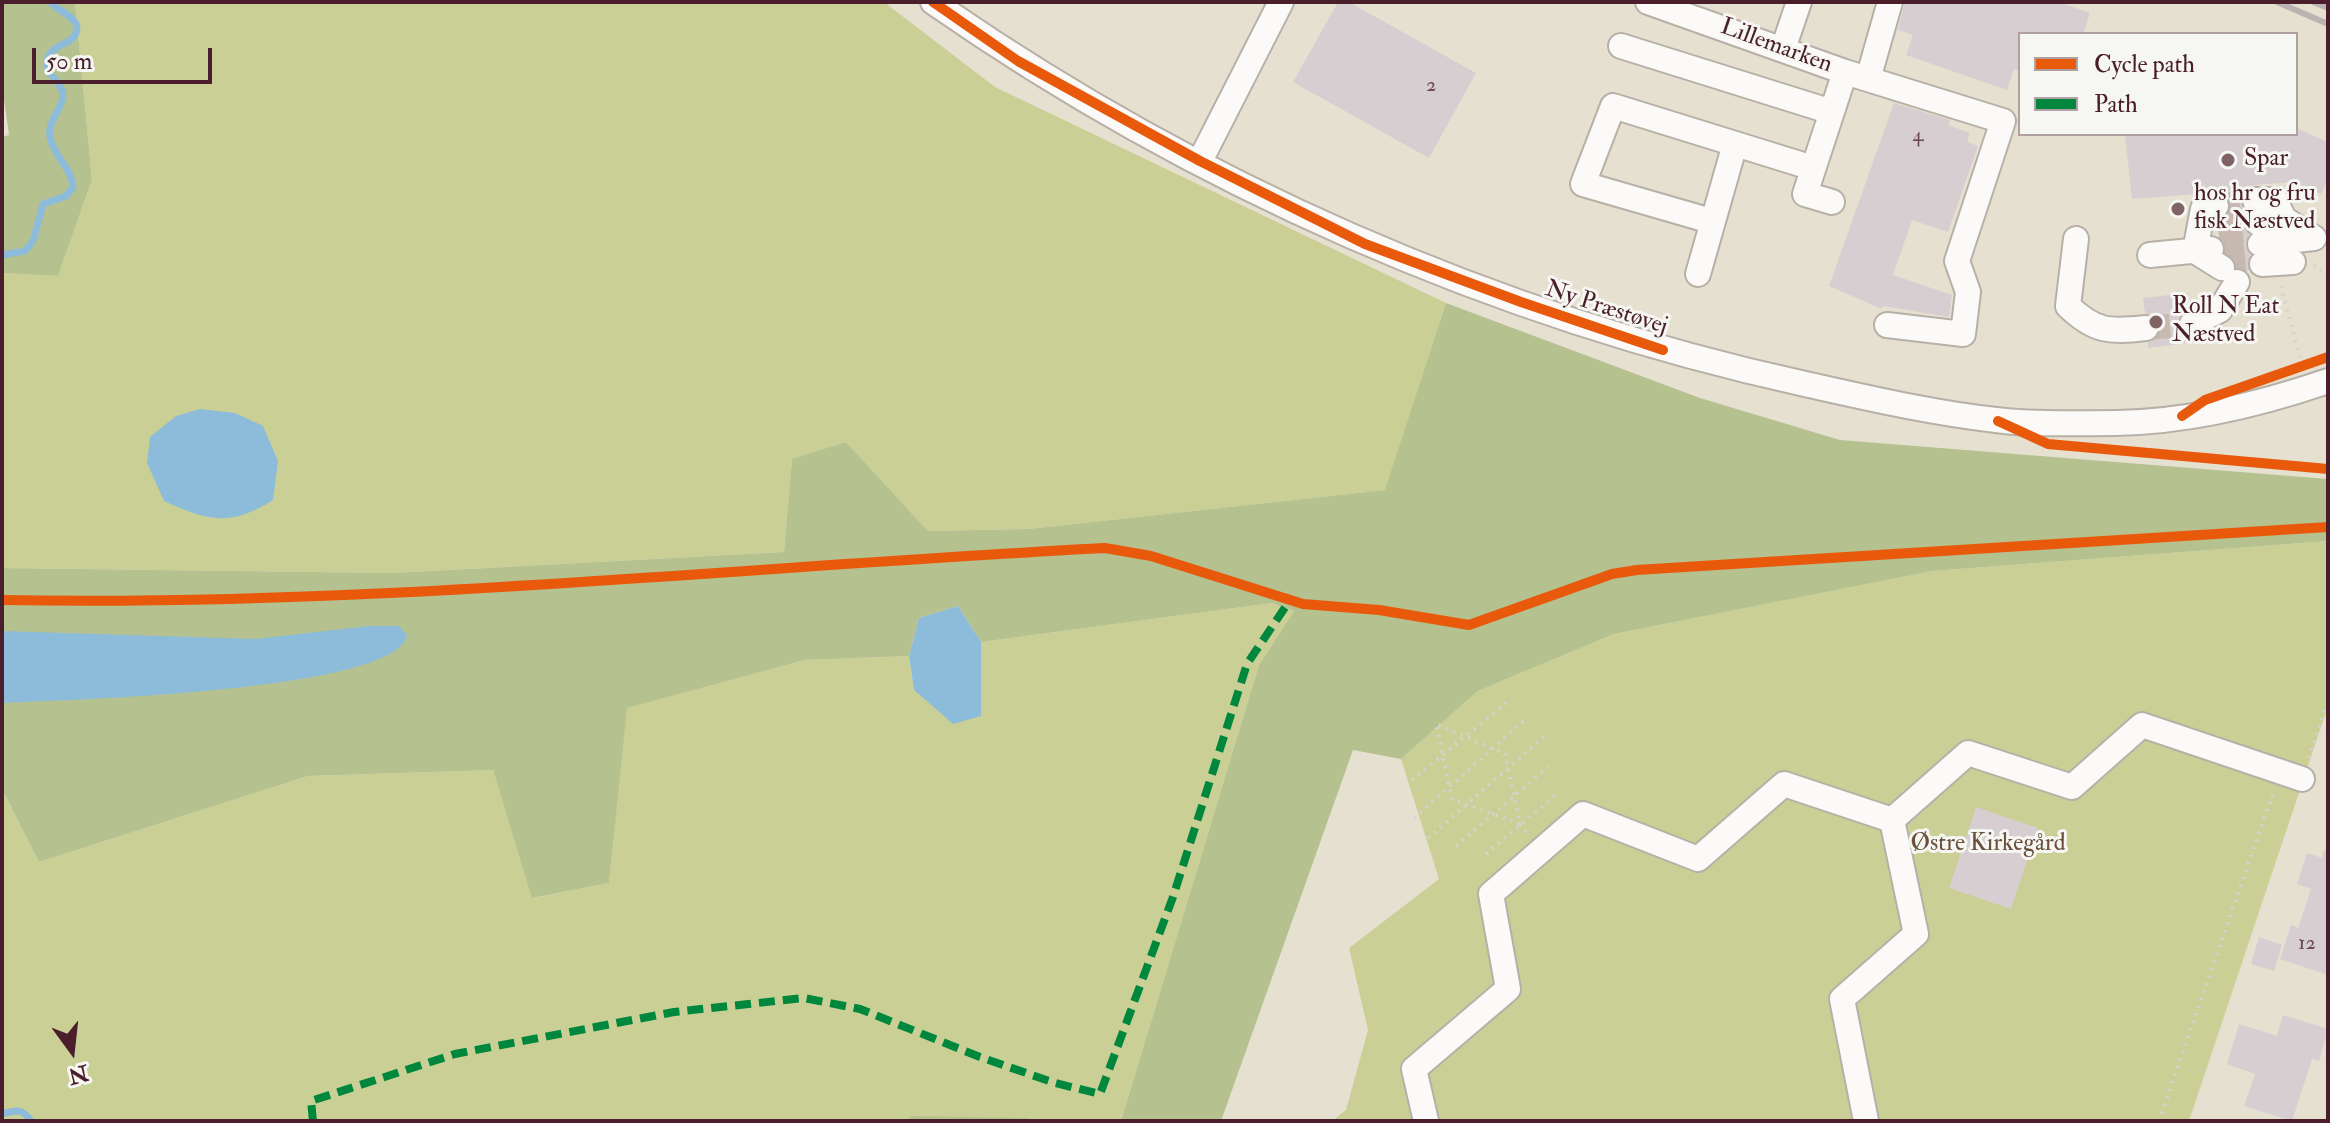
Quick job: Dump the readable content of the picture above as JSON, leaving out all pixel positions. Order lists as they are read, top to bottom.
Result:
{
  "streets": {
    "street": ["Lillemarken", "Ny Præstøvej"]
  },
  "parks": ["Østre Kirkegård"],
  "places": ["Spar", "hos hr og fru fisk Næstved", "Roll N Eat Næstved"],
  "house_numbers": ["2", "4", "12"],
  "legend": ["Cycle path", "Path"],
  "scale_bar": "50 m",
  "north": "bottom"
}
